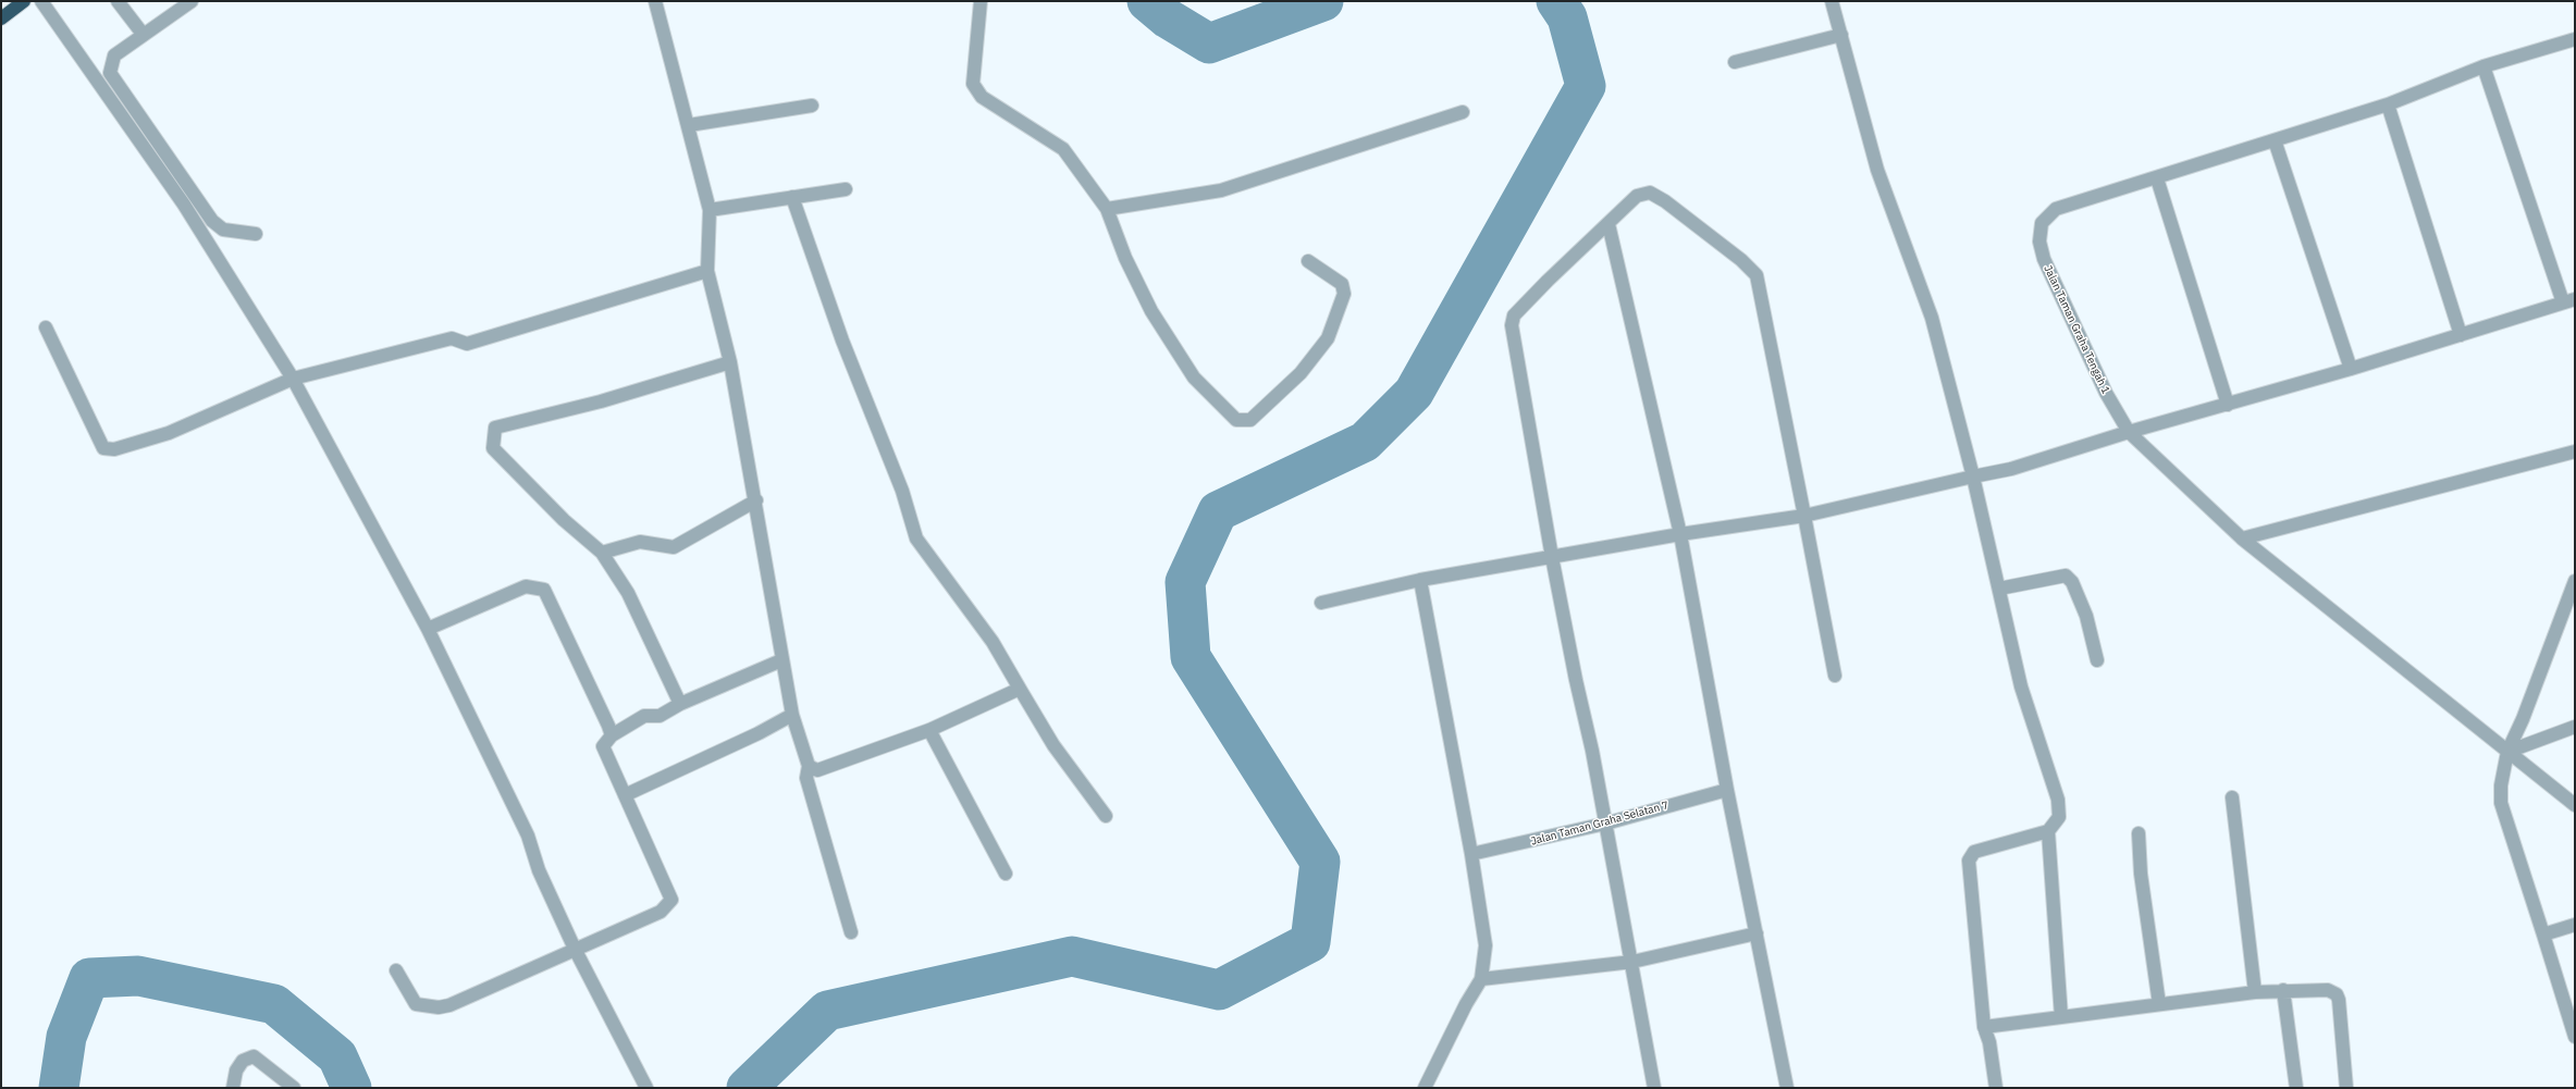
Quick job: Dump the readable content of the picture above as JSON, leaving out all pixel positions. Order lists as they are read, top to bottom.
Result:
{
  "streets": {
    "street": ["Jalan Taman Graha Tengah 1", "Jalan Taman Graha Selatan 7"]
  }
}
